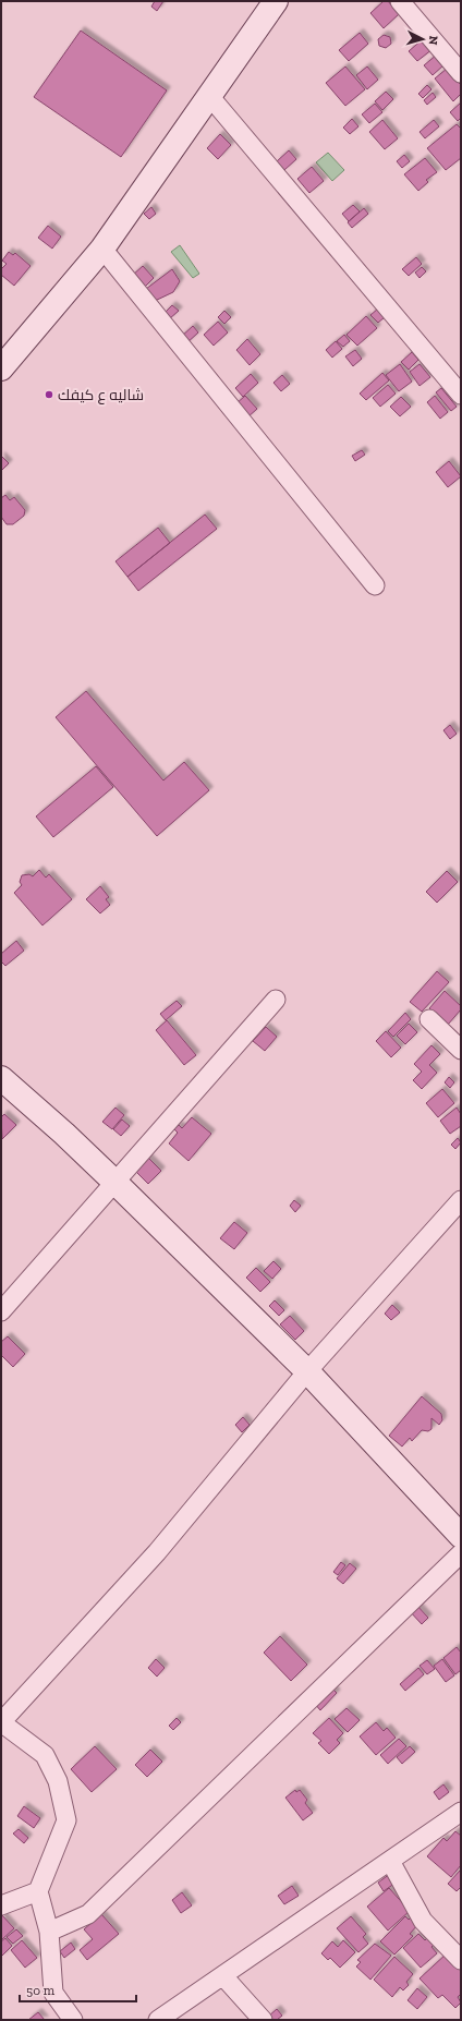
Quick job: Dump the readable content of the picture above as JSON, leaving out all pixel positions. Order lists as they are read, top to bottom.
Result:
{
  "places": ["شاليه ع كيفك"],
  "scale_bar": "50 m",
  "north": "right"
}
